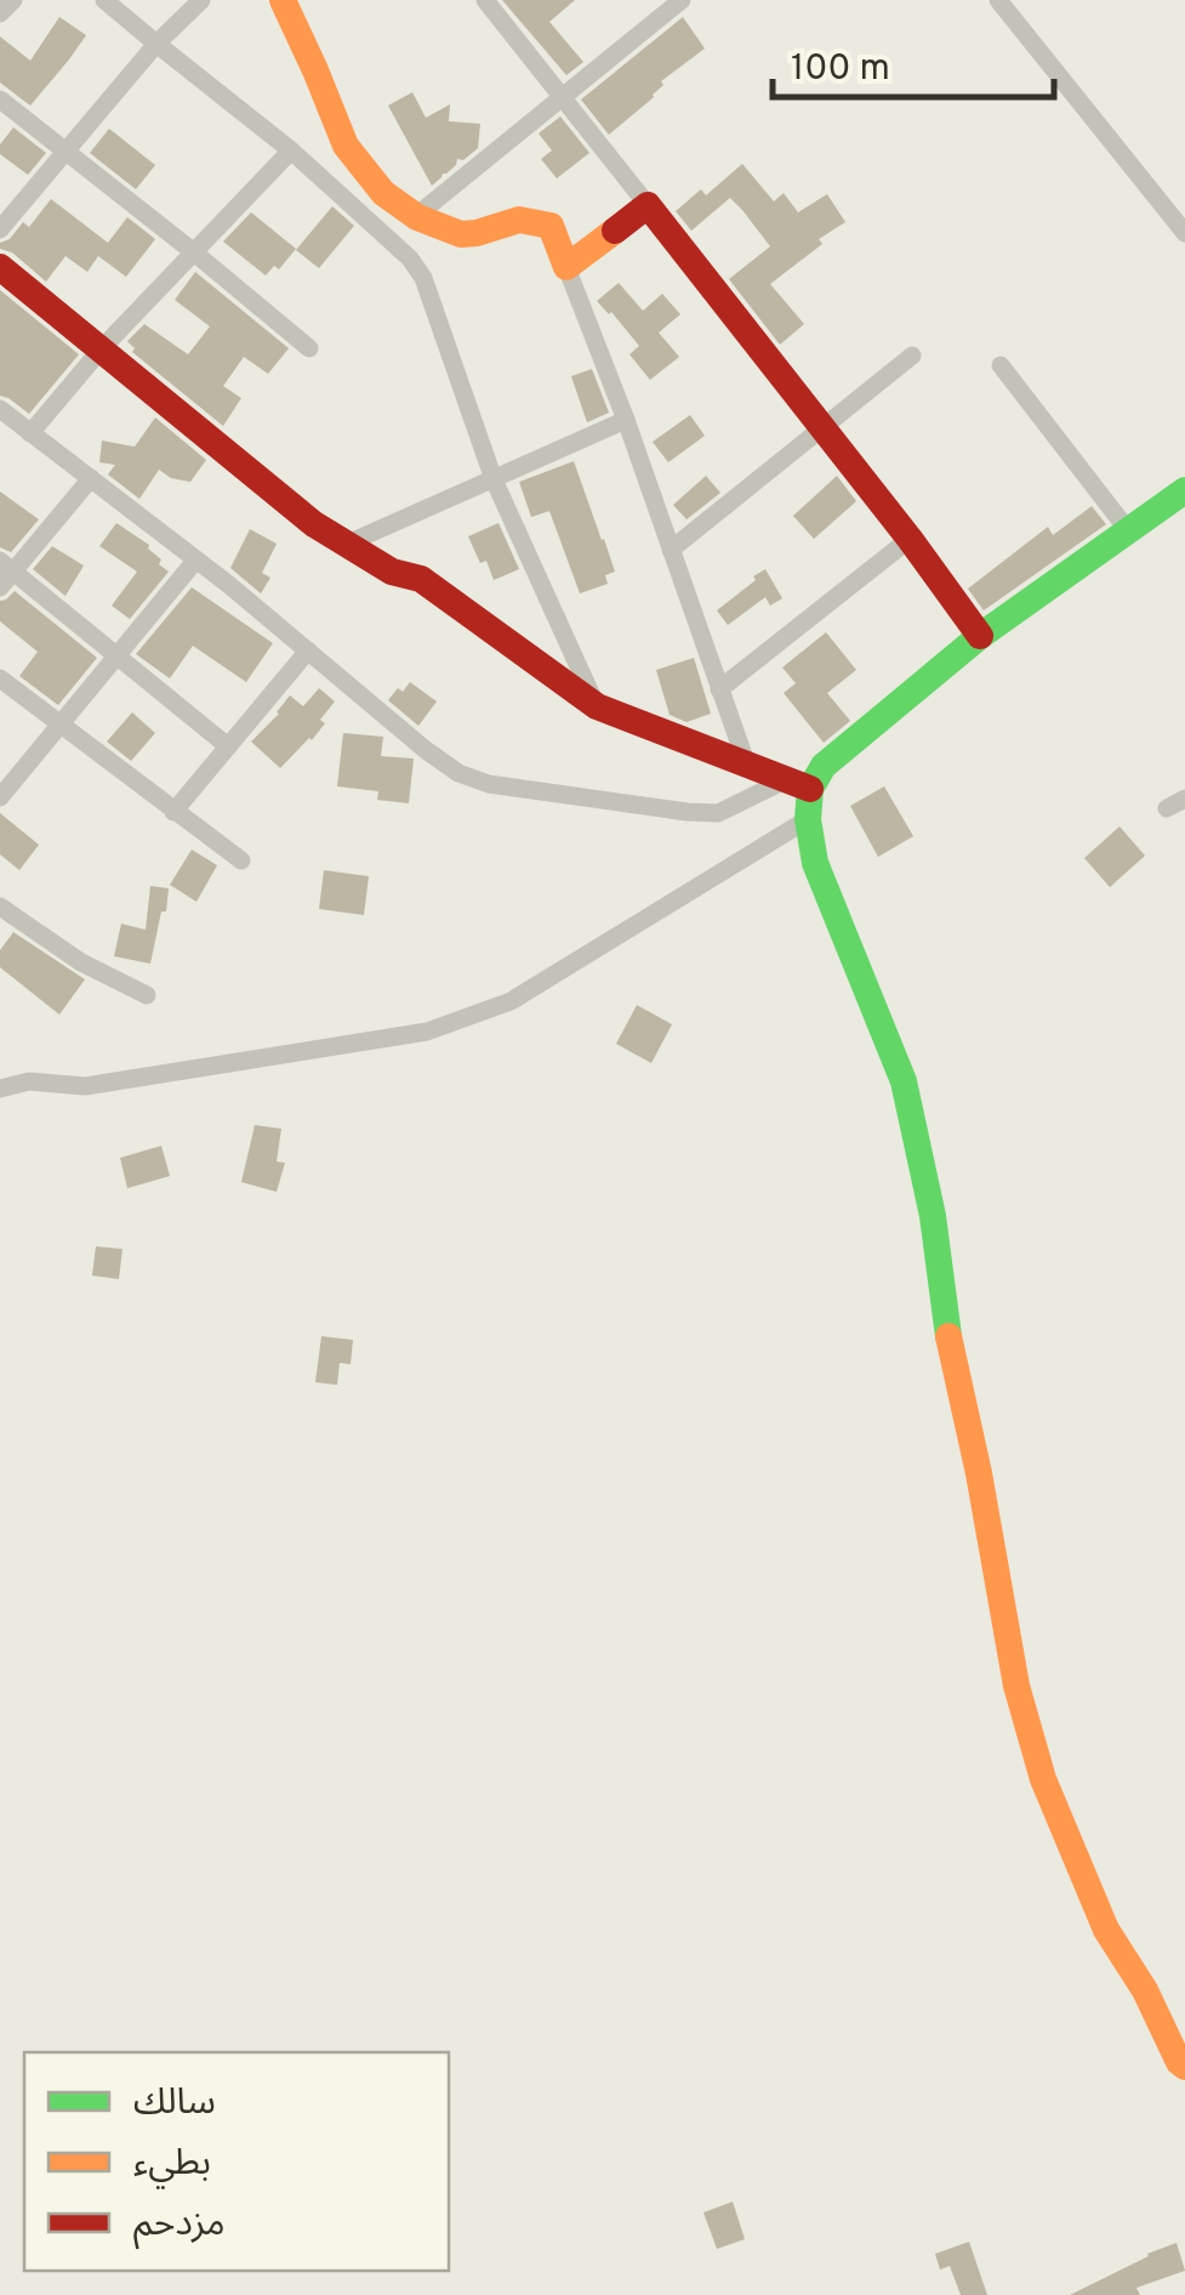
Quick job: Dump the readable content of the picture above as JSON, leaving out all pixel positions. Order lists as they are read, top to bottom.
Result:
{
  "legend": ["سالك", "بطيء", "مزدحم"],
  "scale_bar": "100 m"
}
